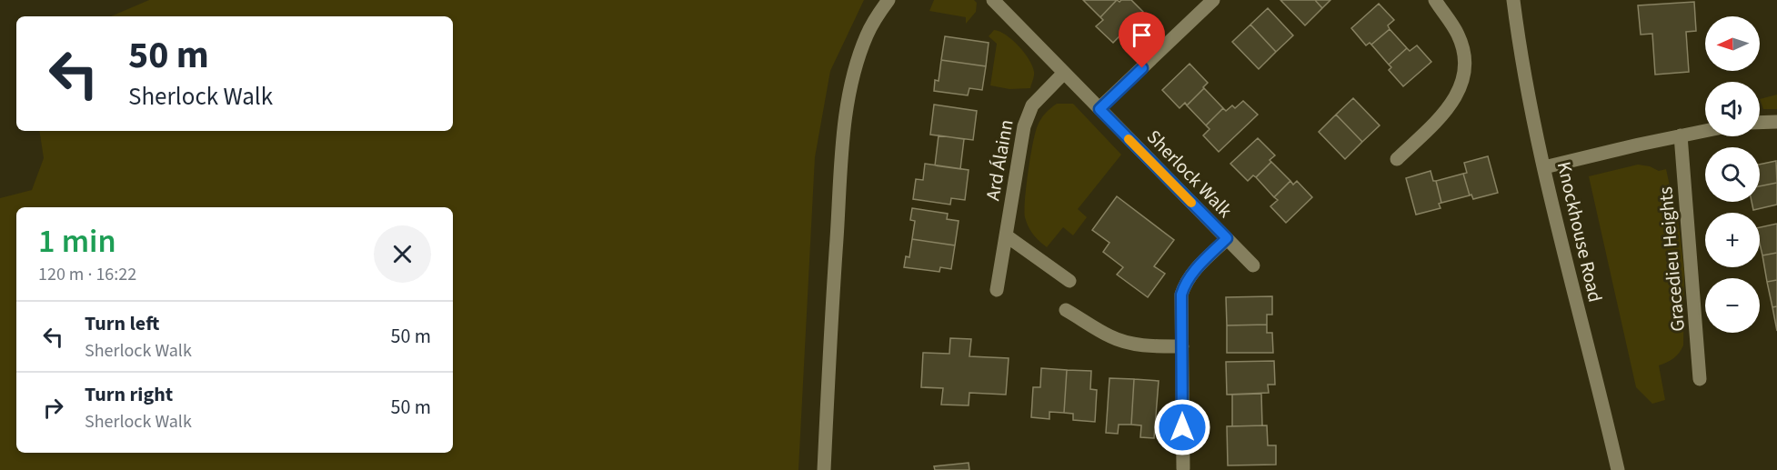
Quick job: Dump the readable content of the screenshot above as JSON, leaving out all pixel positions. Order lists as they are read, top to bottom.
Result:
{
  "streets": {
    "street": [
      "Ard Álainn",
      "Sherlock Walk",
      "Knockhouse Road",
      "Gracedieu Heights"
    ]
  },
  "crossings": [
    ["Ard Álainn", "Sherlock Walk"]
  ],
  "north": "left",
  "page": {
    "map_buttons": ["+", "−"],
    "turn": ["50 m", "Sherlock Walk"],
    "heading": ["1 min", "120 m · 16:22"],
    "list": [
      {
        "name": "Turn left",
        "note": "Sherlock Walk",
        "value": "50 m"
      },
      {
        "name": "Turn right",
        "note": "Sherlock Walk",
        "value": "50 m"
      }
    ]
  }
}
